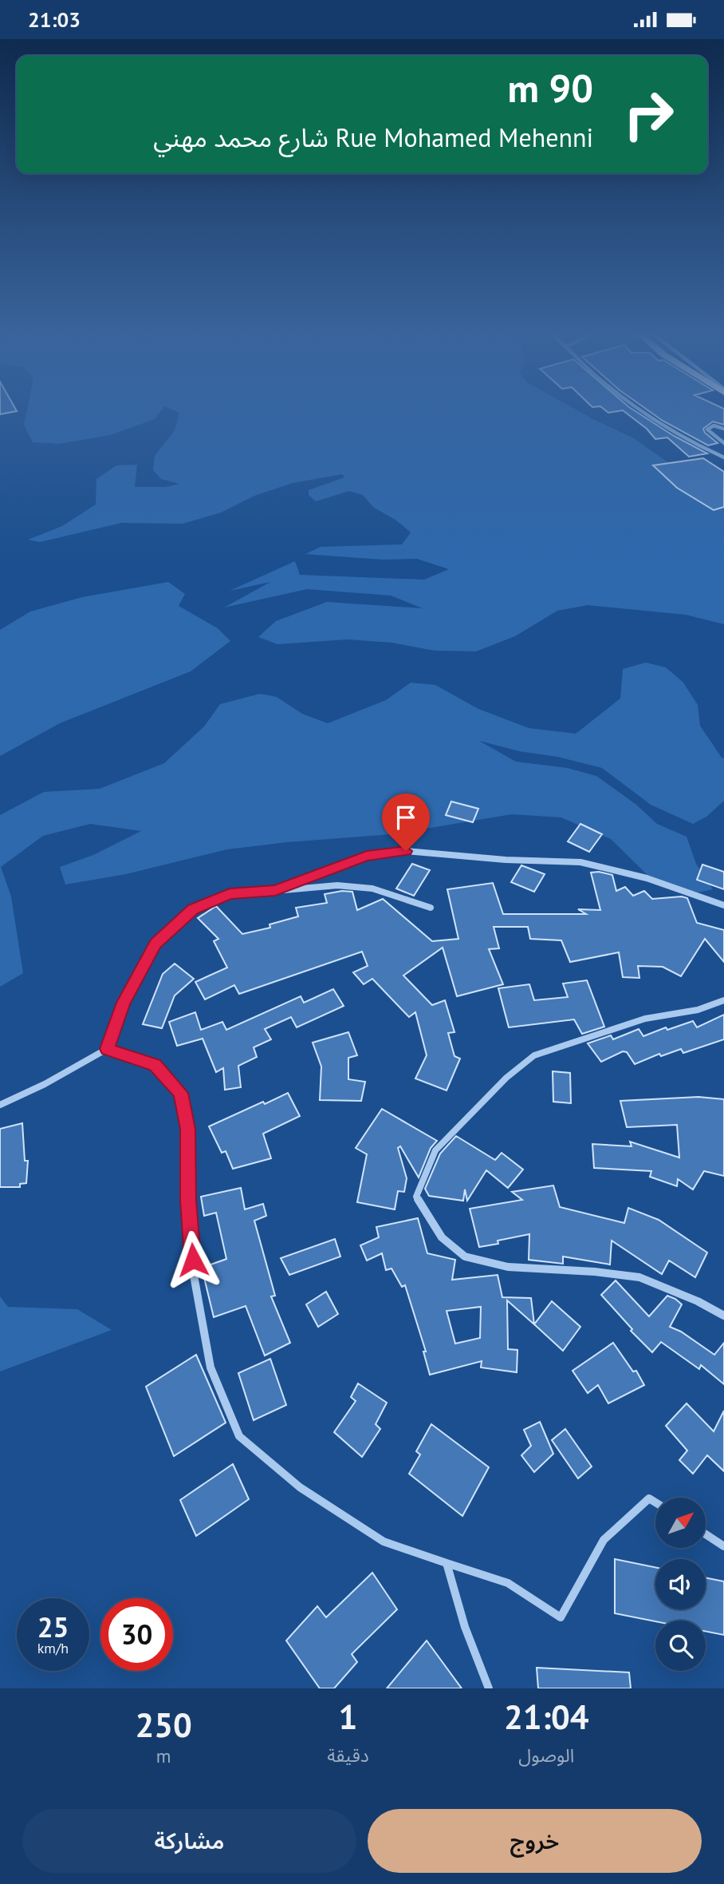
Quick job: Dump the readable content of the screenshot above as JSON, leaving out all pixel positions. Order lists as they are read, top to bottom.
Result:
{
  "north": "top right",
  "page": {
    "status": "21:03",
    "turn": ["90 m", "Rue Mohamed Mehenni شارع محمد مهني"],
    "speed": "25 km/h",
    "limit": "30",
    "eta": [
      "21:04",
      "الوصول",
      "1",
      "دقيقة",
      "250",
      "m"
    ],
    "buttons": ["خروج", "مشاركة"]
  }
}
